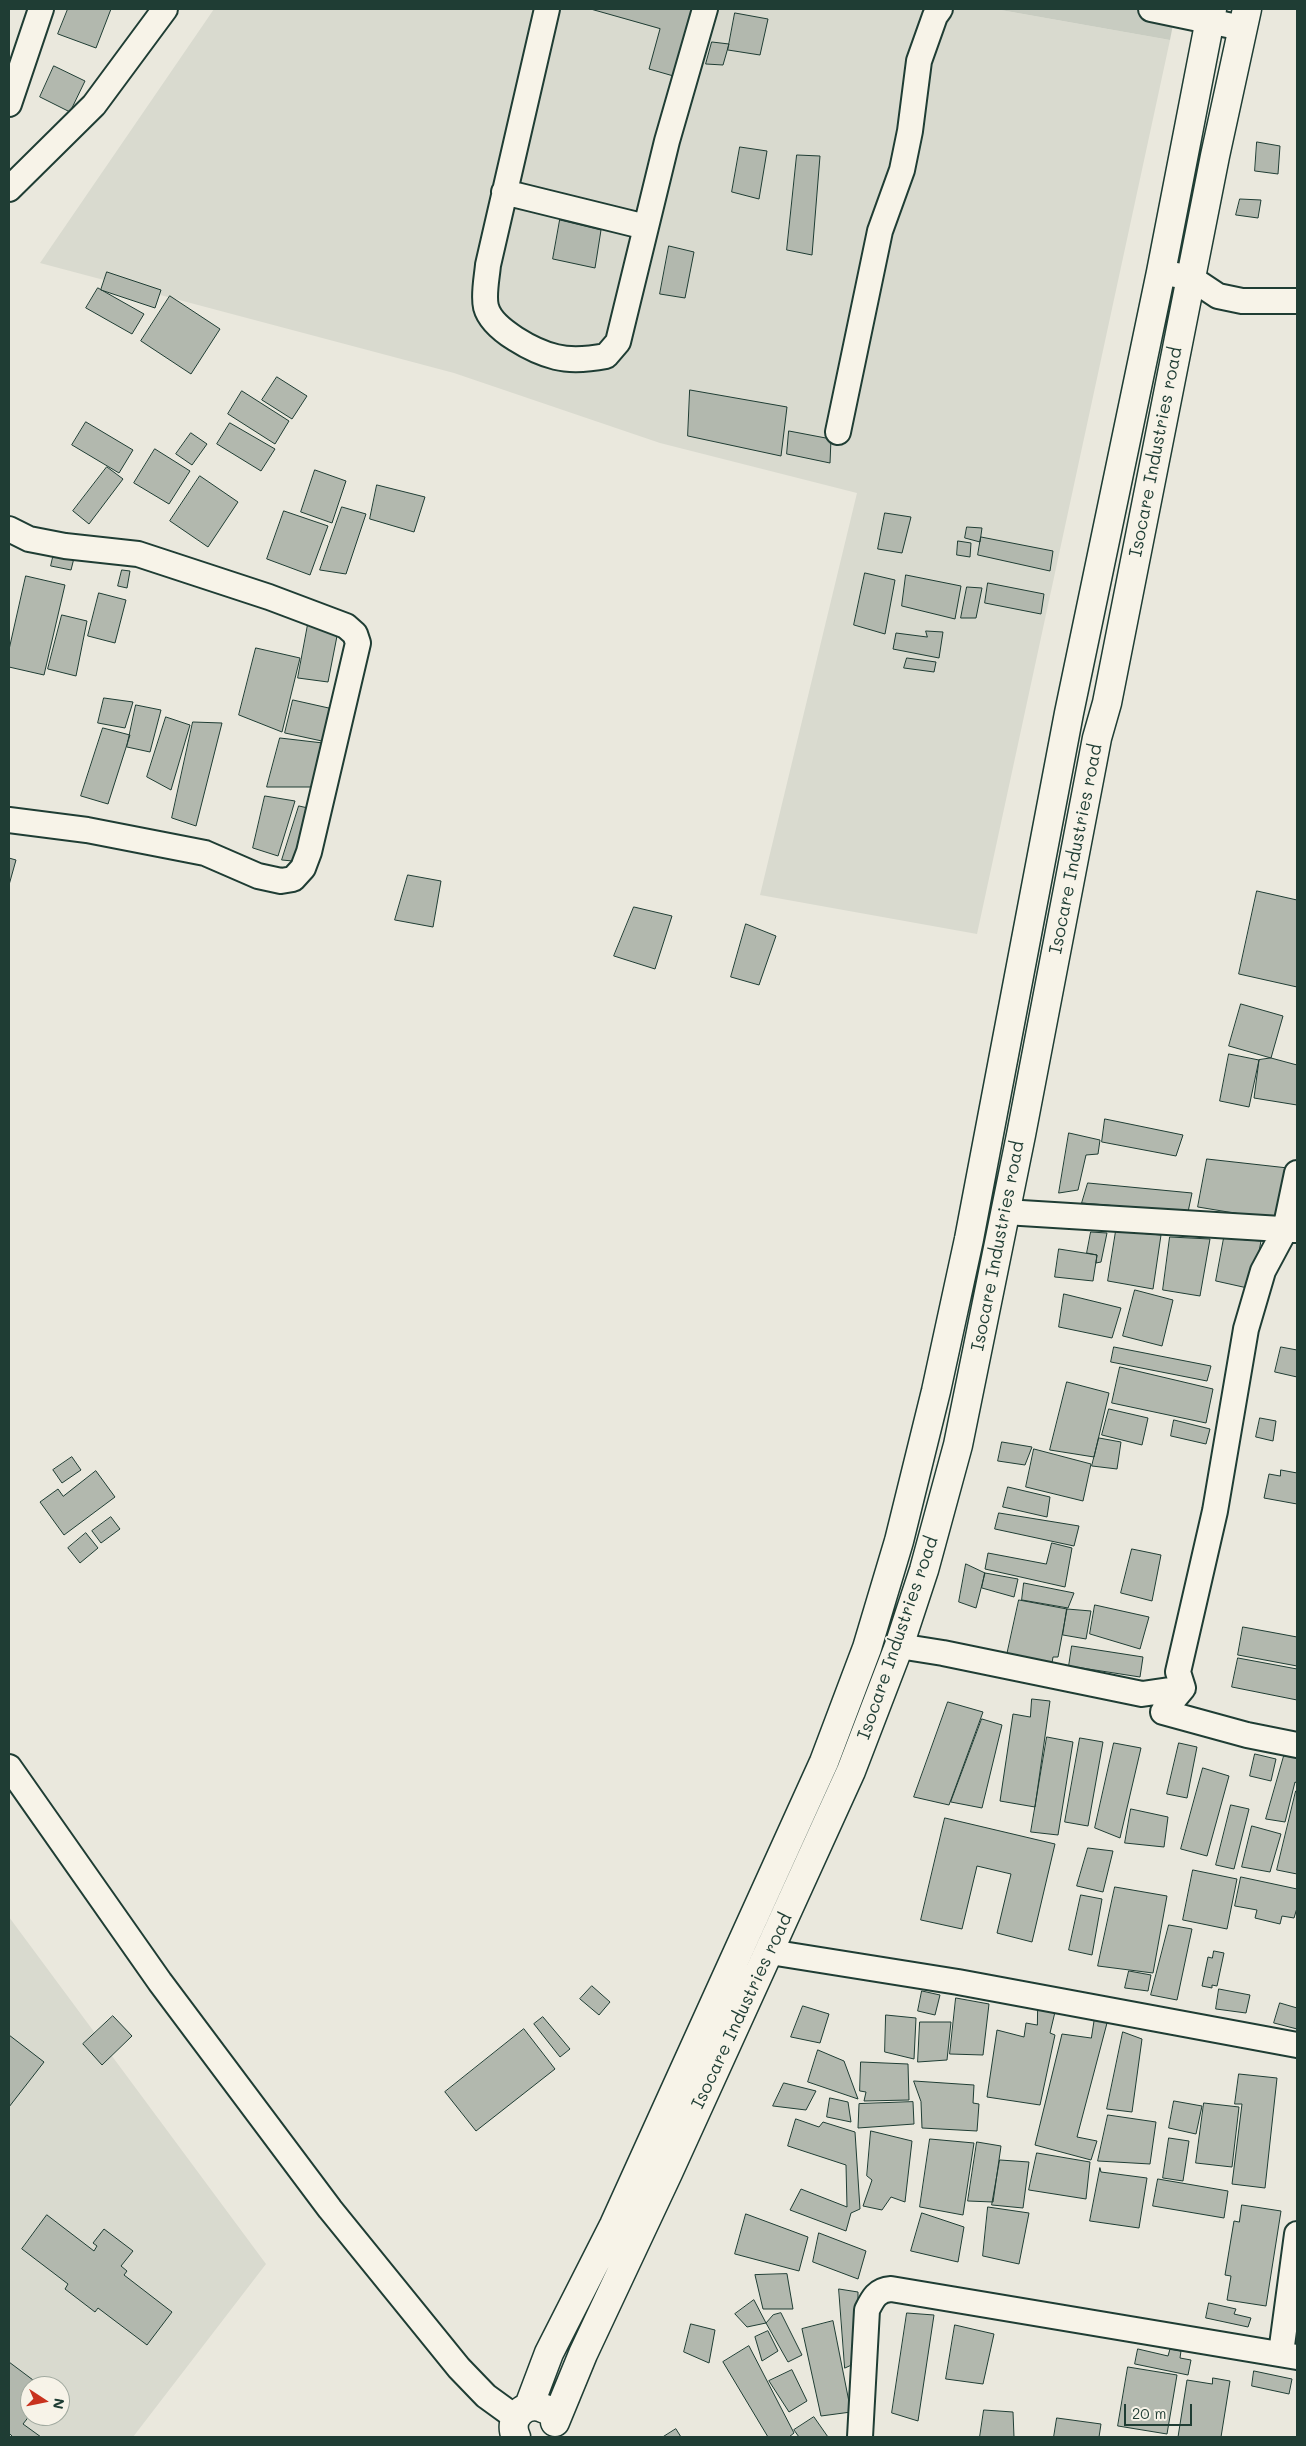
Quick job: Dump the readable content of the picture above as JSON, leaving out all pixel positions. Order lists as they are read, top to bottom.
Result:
{
  "streets": {
    "street": ["Isocare Industries road"]
  },
  "scale_bar": "20 m",
  "north": "right"
}
